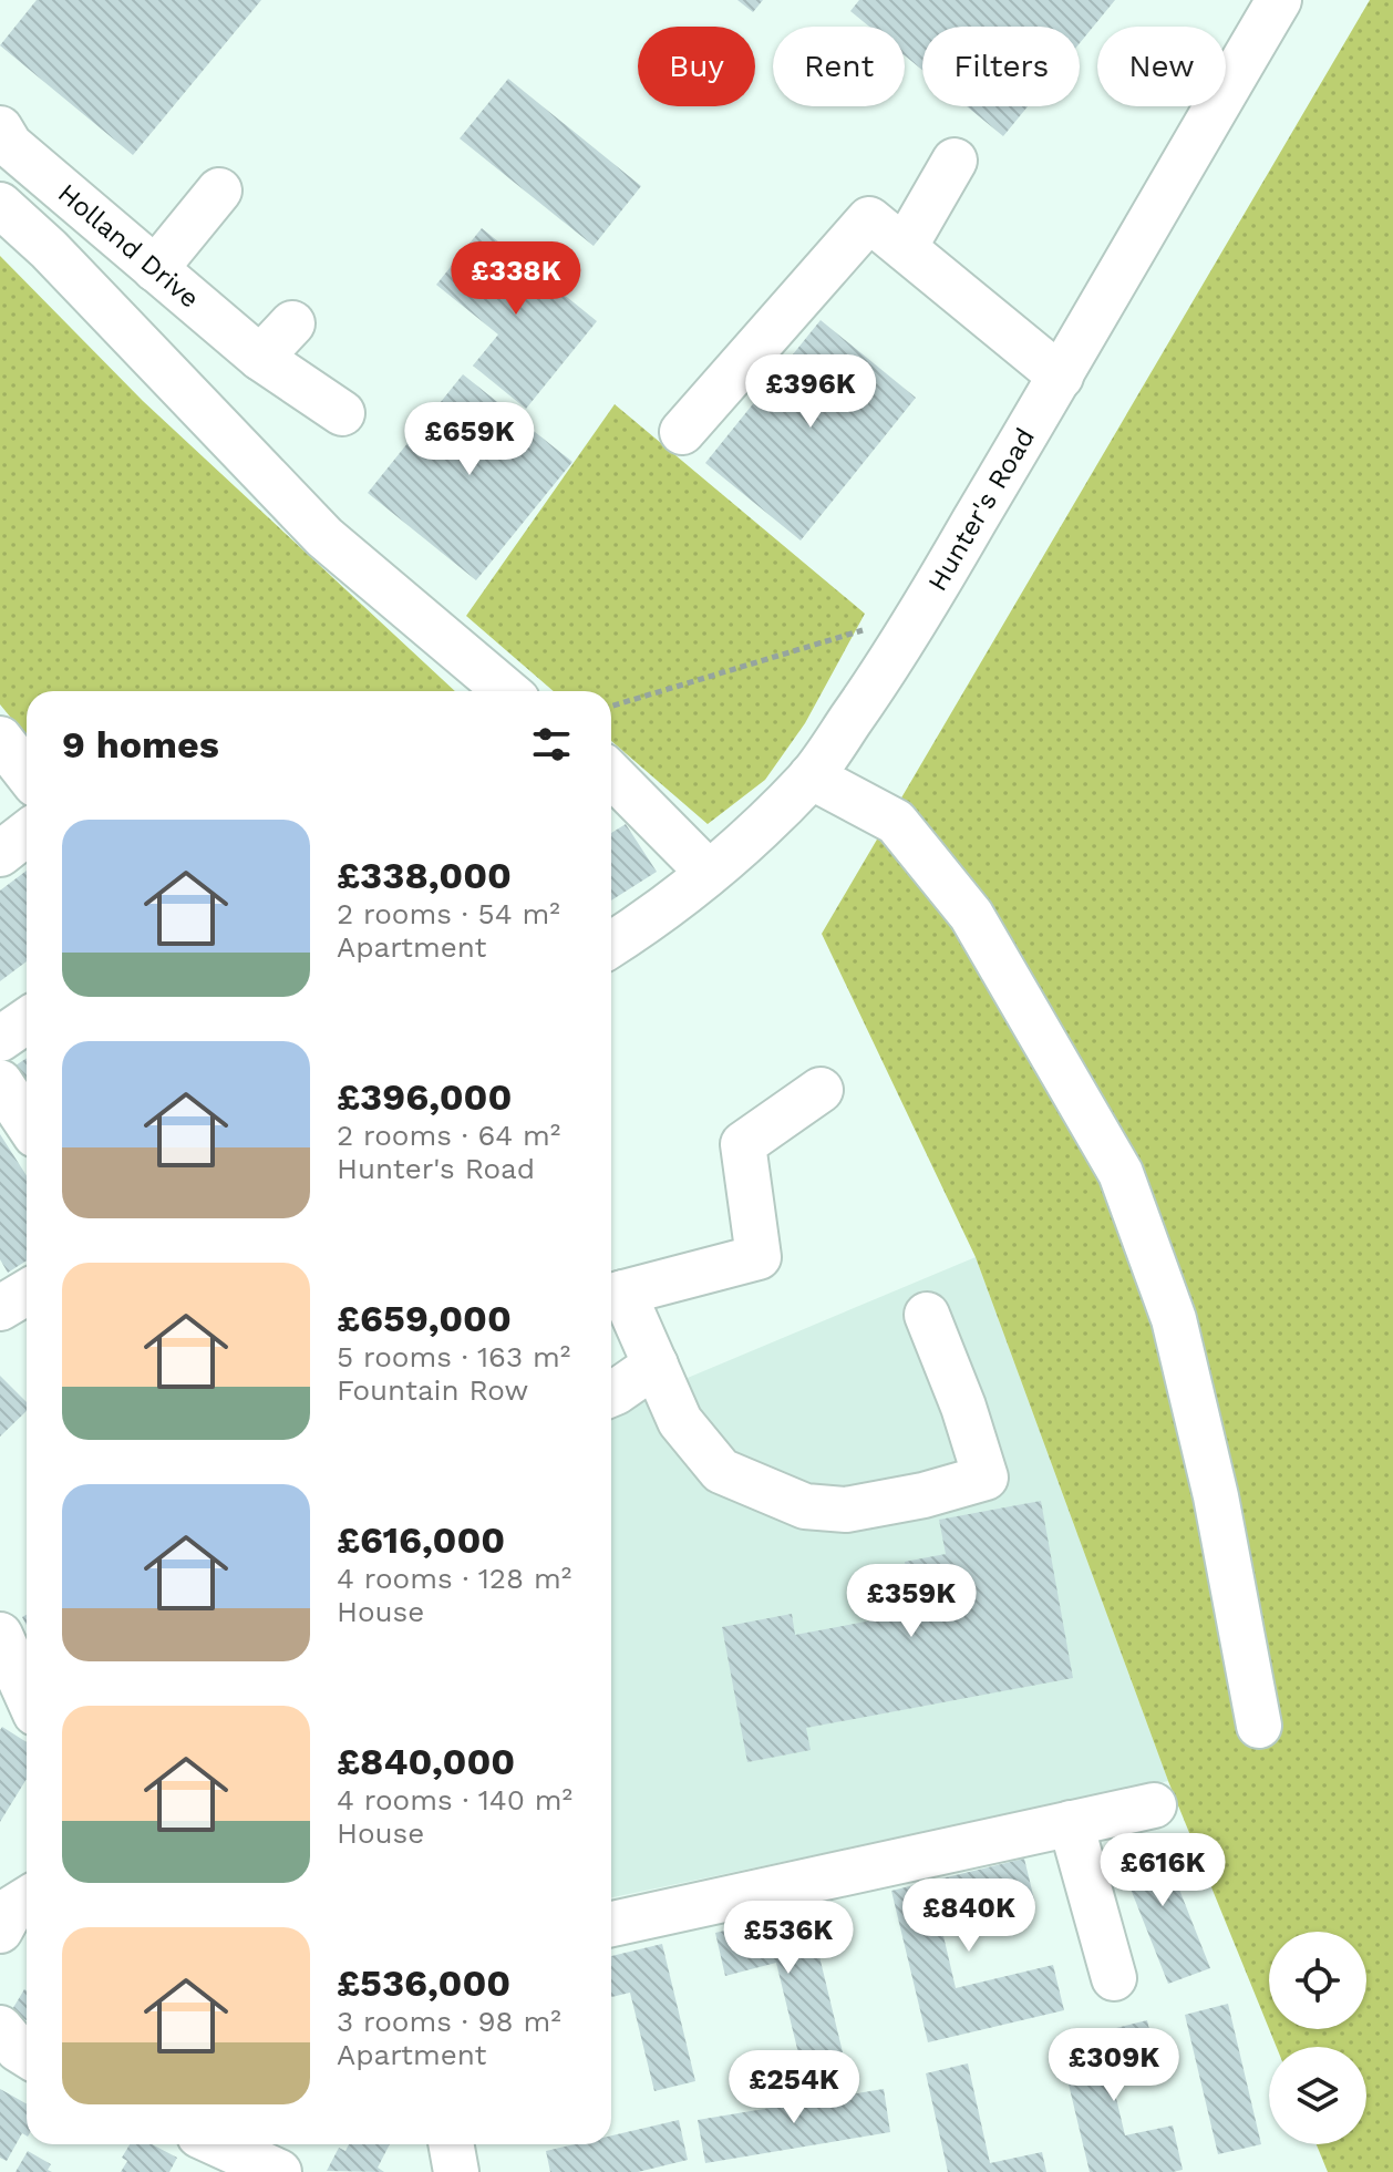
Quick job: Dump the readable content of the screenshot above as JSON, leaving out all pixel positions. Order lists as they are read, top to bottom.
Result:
{
  "streets": {
    "street": ["Holland Drive", "Hunter's Road"]
  },
  "page": {
    "chip": [
      "Buy",
      "Rent",
      "Filters",
      "New"
    ],
    "price": [
      "£338K",
      "£396K",
      "£659K",
      "£359K",
      "£616K",
      "£840K",
      "£536K",
      "£309K",
      "£254K"
    ],
    "heading": "9 homes",
    "list": [
      {
        "name": "£338,000",
        "note": "2 rooms · 54 m² · Apartment"
      },
      {
        "name": "£396,000",
        "note": "2 rooms · 64 m² · Hunter's Road"
      },
      {
        "name": "£659,000",
        "note": "5 rooms · 163 m² · Fountain Row"
      },
      {
        "name": "£616,000",
        "note": "4 rooms · 128 m² · House"
      },
      {
        "name": "£840,000",
        "note": "4 rooms · 140 m² · House"
      },
      {
        "name": "£536,000",
        "note": "3 rooms · 98 m² · Apartment"
      }
    ]
  }
}
